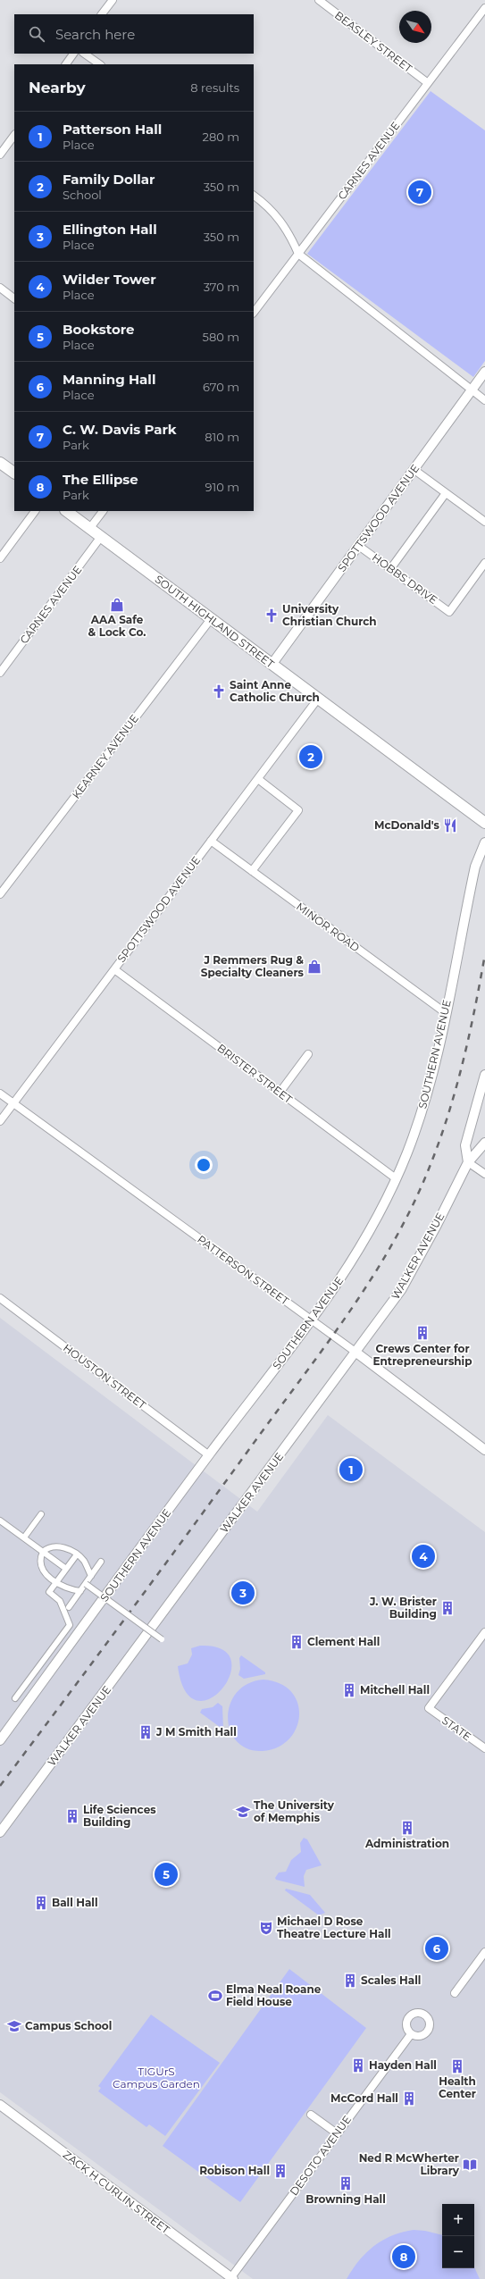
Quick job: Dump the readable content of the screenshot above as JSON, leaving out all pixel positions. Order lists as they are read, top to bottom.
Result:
{
  "streets": {
    "main road": ["SOUTH HIGHLAND STREET"],
    "street": [
      "BEASLEY STREET",
      "CARNES AVENUE",
      "SPOTTSWOOD AVENUE",
      "HOBBS DRIVE",
      "KEARNEY AVENUE",
      "MINOR ROAD",
      "SOUTHERN AVENUE",
      "BRISTER STREET",
      "WALKER AVENUE",
      "PATTERSON STREET",
      "HOUSTON STREET",
      "STATE",
      "DESOTO AVENUE",
      "ZACK H CURLIN STREET"
    ]
  },
  "crossings": [
    ["BEASLEY STREET", "CARNES AVENUE"],
    ["CARNES AVENUE", "SOUTH HIGHLAND STREET"],
    ["SPOTTSWOOD AVENUE", "HOBBS DRIVE"],
    ["SPOTTSWOOD AVENUE", "SOUTH HIGHLAND STREET"],
    ["SPOTTSWOOD AVENUE", "MINOR ROAD"],
    ["SPOTTSWOOD AVENUE", "BRISTER STREET"],
    ["SPOTTSWOOD AVENUE", "PATTERSON STREET"],
    ["SOUTH HIGHLAND STREET", "KEARNEY AVENUE"],
    ["MINOR ROAD", "SOUTHERN AVENUE"],
    ["SOUTHERN AVENUE", "BRISTER STREET"],
    ["SOUTHERN AVENUE", "PATTERSON STREET"],
    ["SOUTHERN AVENUE", "HOUSTON STREET"],
    ["WALKER AVENUE", "PATTERSON STREET"],
    ["DESOTO AVENUE", "ZACK H CURLIN STREET"]
  ],
  "parks": ["TIGUrS Campus Garden"],
  "places": {
    "shop": ["AAA Safe & Lock Co.", "J Remmers Rug & Specialty Cleaners"],
    "church": ["University Christian Church", "Saint Anne Catholic Church"],
    "restaurant": ["McDonald's"],
    "building": [
      "Crews Center for Entrepreneurship",
      "J. W. Brister Building",
      "Clement Hall",
      "Mitchell Hall",
      "J M Smith Hall",
      "Life Sciences Building",
      "Administration",
      "Ball Hall",
      "Scales Hall",
      "Hayden Hall",
      "Health Center",
      "McCord Hall",
      "Robison Hall",
      "Browning Hall"
    ],
    "school or university": ["The University of Memphis", "Campus School"],
    "theatre": ["Michael D Rose Theatre Lecture Hall"],
    "sports": ["Elma Neal Roane Field House"],
    "library": ["Ned R McWherter Library"]
  },
  "north": "bottom right",
  "page": {
    "search": "Search here",
    "heading": ["Nearby", "8 results"],
    "list": [
      {
        "mark": "1",
        "name": "Patterson Hall",
        "note": "Place",
        "value": "280 m"
      },
      {
        "mark": "2",
        "name": "Family Dollar",
        "note": "School",
        "value": "350 m"
      },
      {
        "mark": "3",
        "name": "Ellington Hall",
        "note": "Place",
        "value": "350 m"
      },
      {
        "mark": "4",
        "name": "Wilder Tower",
        "note": "Place",
        "value": "370 m"
      },
      {
        "mark": "5",
        "name": "Bookstore",
        "note": "Place",
        "value": "580 m"
      },
      {
        "mark": "6",
        "name": "Manning Hall",
        "note": "Place",
        "value": "670 m"
      },
      {
        "mark": "7",
        "name": "C. W. Davis Park",
        "note": "Park",
        "value": "810 m"
      },
      {
        "mark": "8",
        "name": "The Ellipse",
        "note": "Park",
        "value": "910 m"
      }
    ],
    "pins": [
      "7",
      "2",
      "1",
      "4",
      "3",
      "5",
      "6",
      "8"
    ],
    "map_buttons": ["+", "−"]
  }
}
